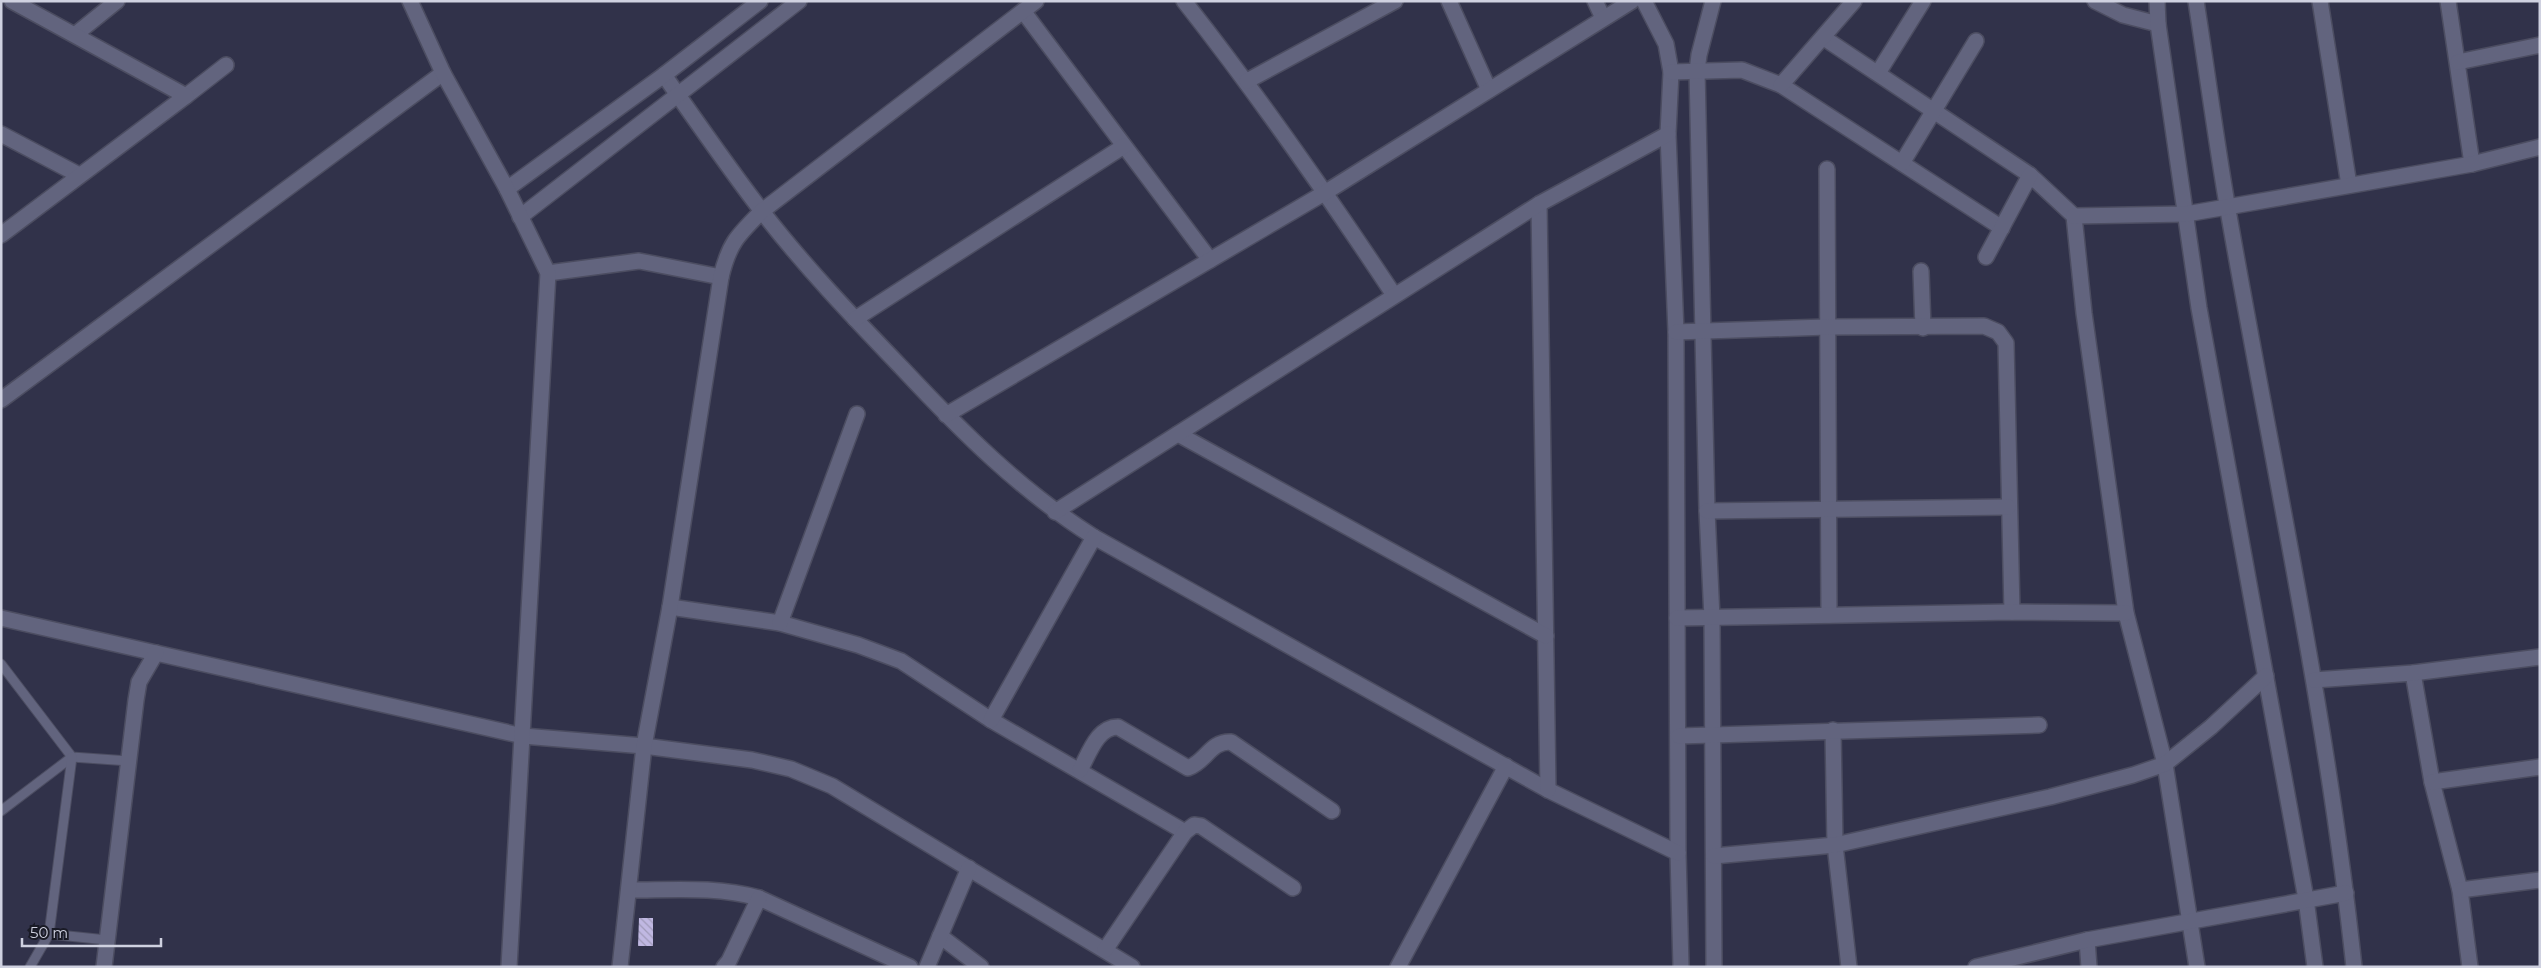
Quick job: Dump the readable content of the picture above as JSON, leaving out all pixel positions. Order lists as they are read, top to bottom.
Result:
{
  "scale_bar": "50 m"
}
